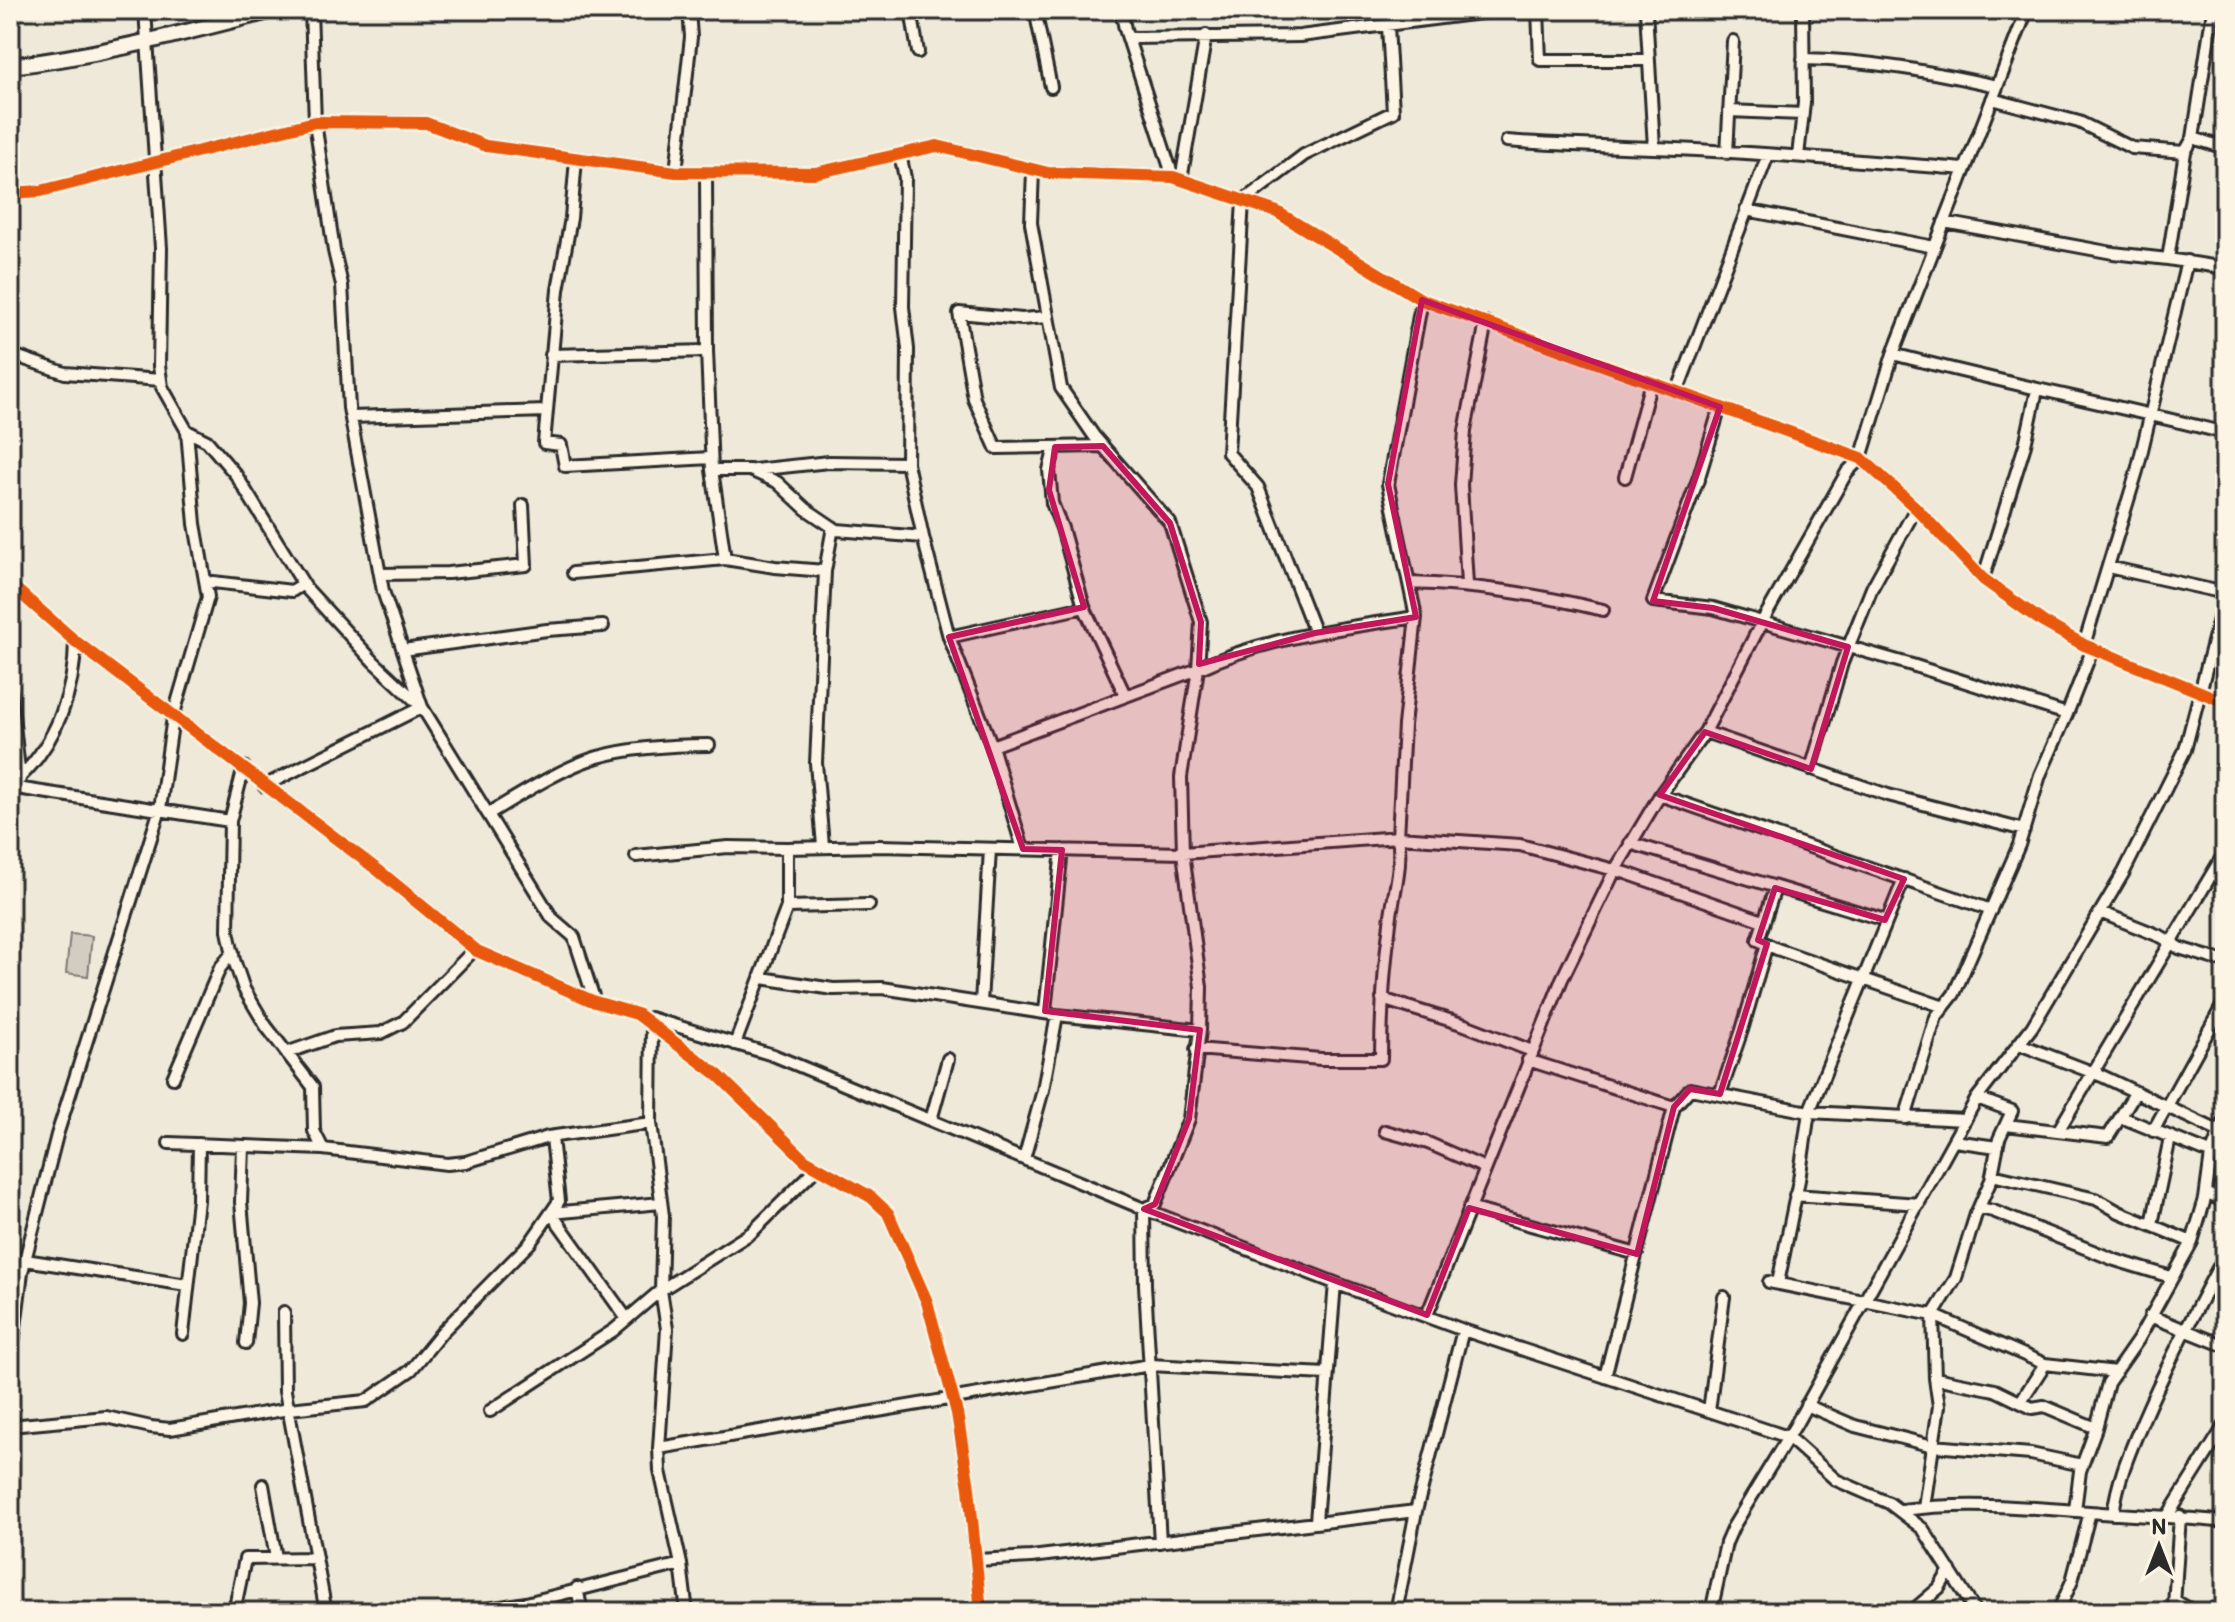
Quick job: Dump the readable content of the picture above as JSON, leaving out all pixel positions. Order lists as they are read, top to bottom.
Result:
{
  "north": "top"
}
